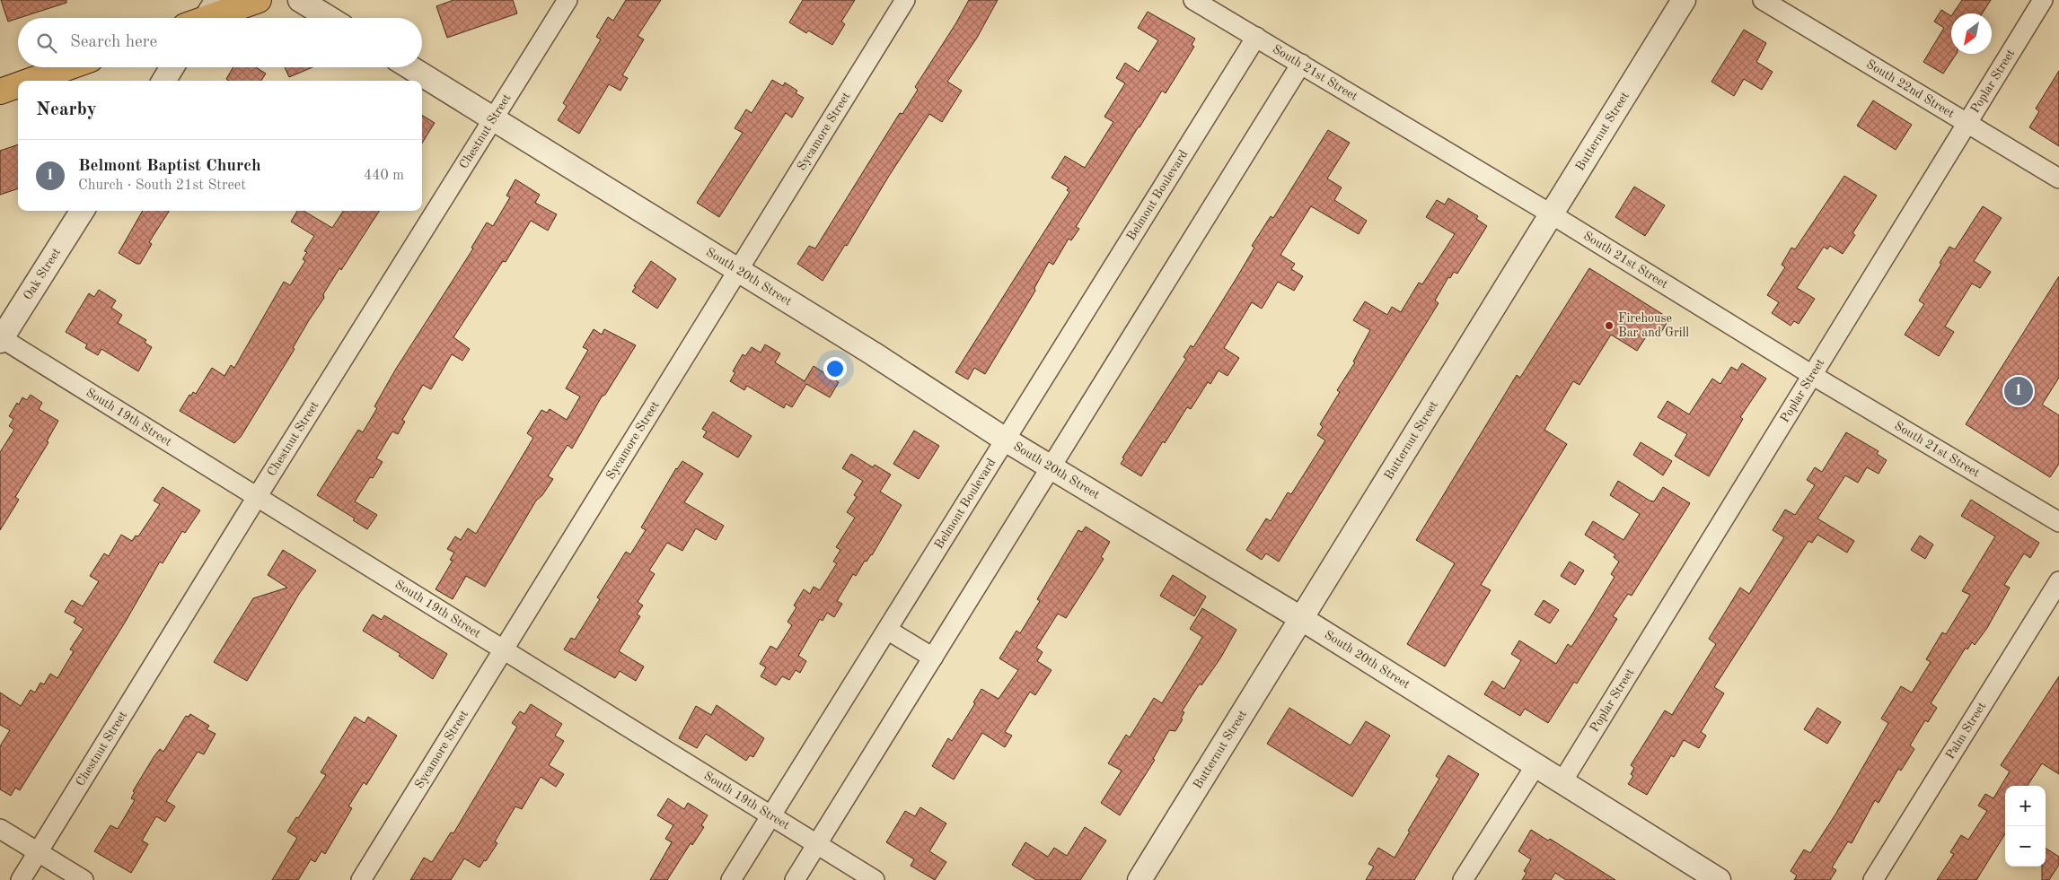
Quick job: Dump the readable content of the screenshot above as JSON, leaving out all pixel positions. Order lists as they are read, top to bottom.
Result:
{
  "streets": {
    "street": [
      "South 21st Street",
      "Poplar Street",
      "South 22nd Street",
      "Chestnut Street",
      "Sycamore Street",
      "Butternut Street",
      "Belmont Boulevard",
      "Oak Street",
      "South 20th Street",
      "South 19th Street",
      "Palm Street"
    ]
  },
  "crossings": [
    ["South 21st Street", "Poplar Street"],
    ["South 21st Street", "Butternut Street"],
    ["South 21st Street", "Belmont Boulevard"],
    ["Poplar Street", "South 22nd Street"],
    ["Poplar Street", "South 20th Street"],
    ["Chestnut Street", "South 20th Street"],
    ["Chestnut Street", "South 19th Street"],
    ["Sycamore Street", "South 20th Street"],
    ["Sycamore Street", "South 19th Street"],
    ["Butternut Street", "South 20th Street"],
    ["Belmont Boulevard", "South 20th Street"],
    ["Belmont Boulevard", "South 19th Street"],
    ["Oak Street", "South 19th Street"]
  ],
  "places": ["Firehouse Bar and Grill"],
  "north": "bottom left",
  "page": {
    "search": "Search here",
    "heading": "Nearby",
    "list": [
      {
        "mark": "1",
        "name": "Belmont Baptist Church",
        "note": "Church · South 21st Street",
        "value": "440 m"
      }
    ],
    "pins": "1",
    "map_buttons": ["+", "−"]
  }
}
